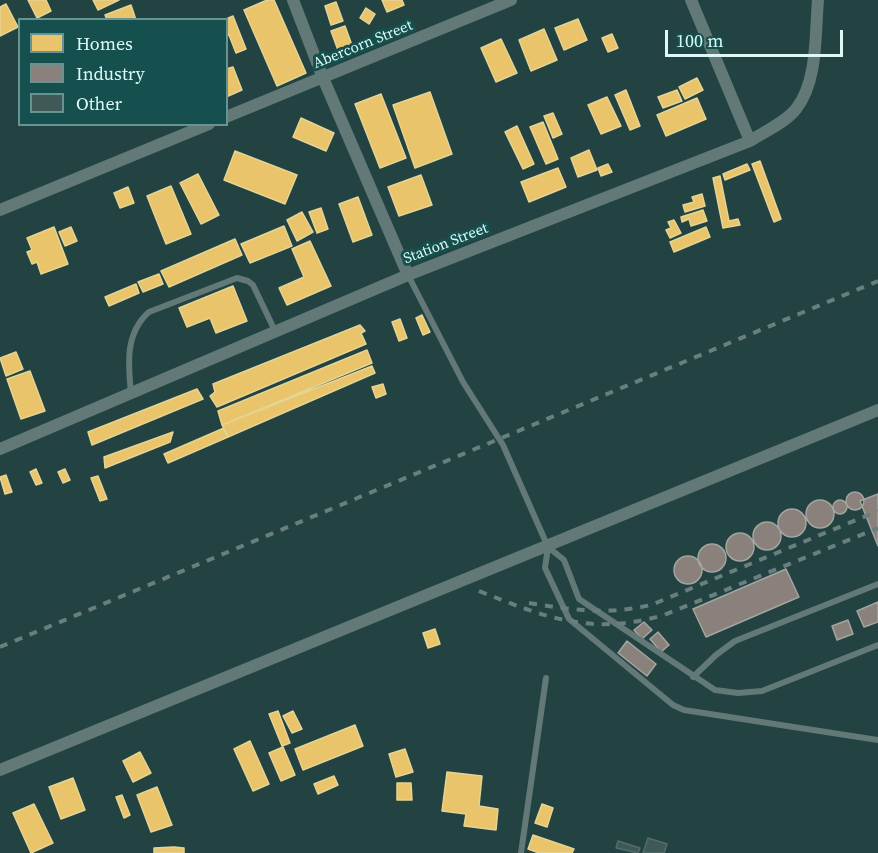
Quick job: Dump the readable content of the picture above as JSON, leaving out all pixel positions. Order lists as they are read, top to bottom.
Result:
{
  "streets": {
    "street": ["Abercorn Street", "Station Street"]
  },
  "legend": ["Homes", "Industry", "Other"],
  "scale_bar": "100 m"
}
